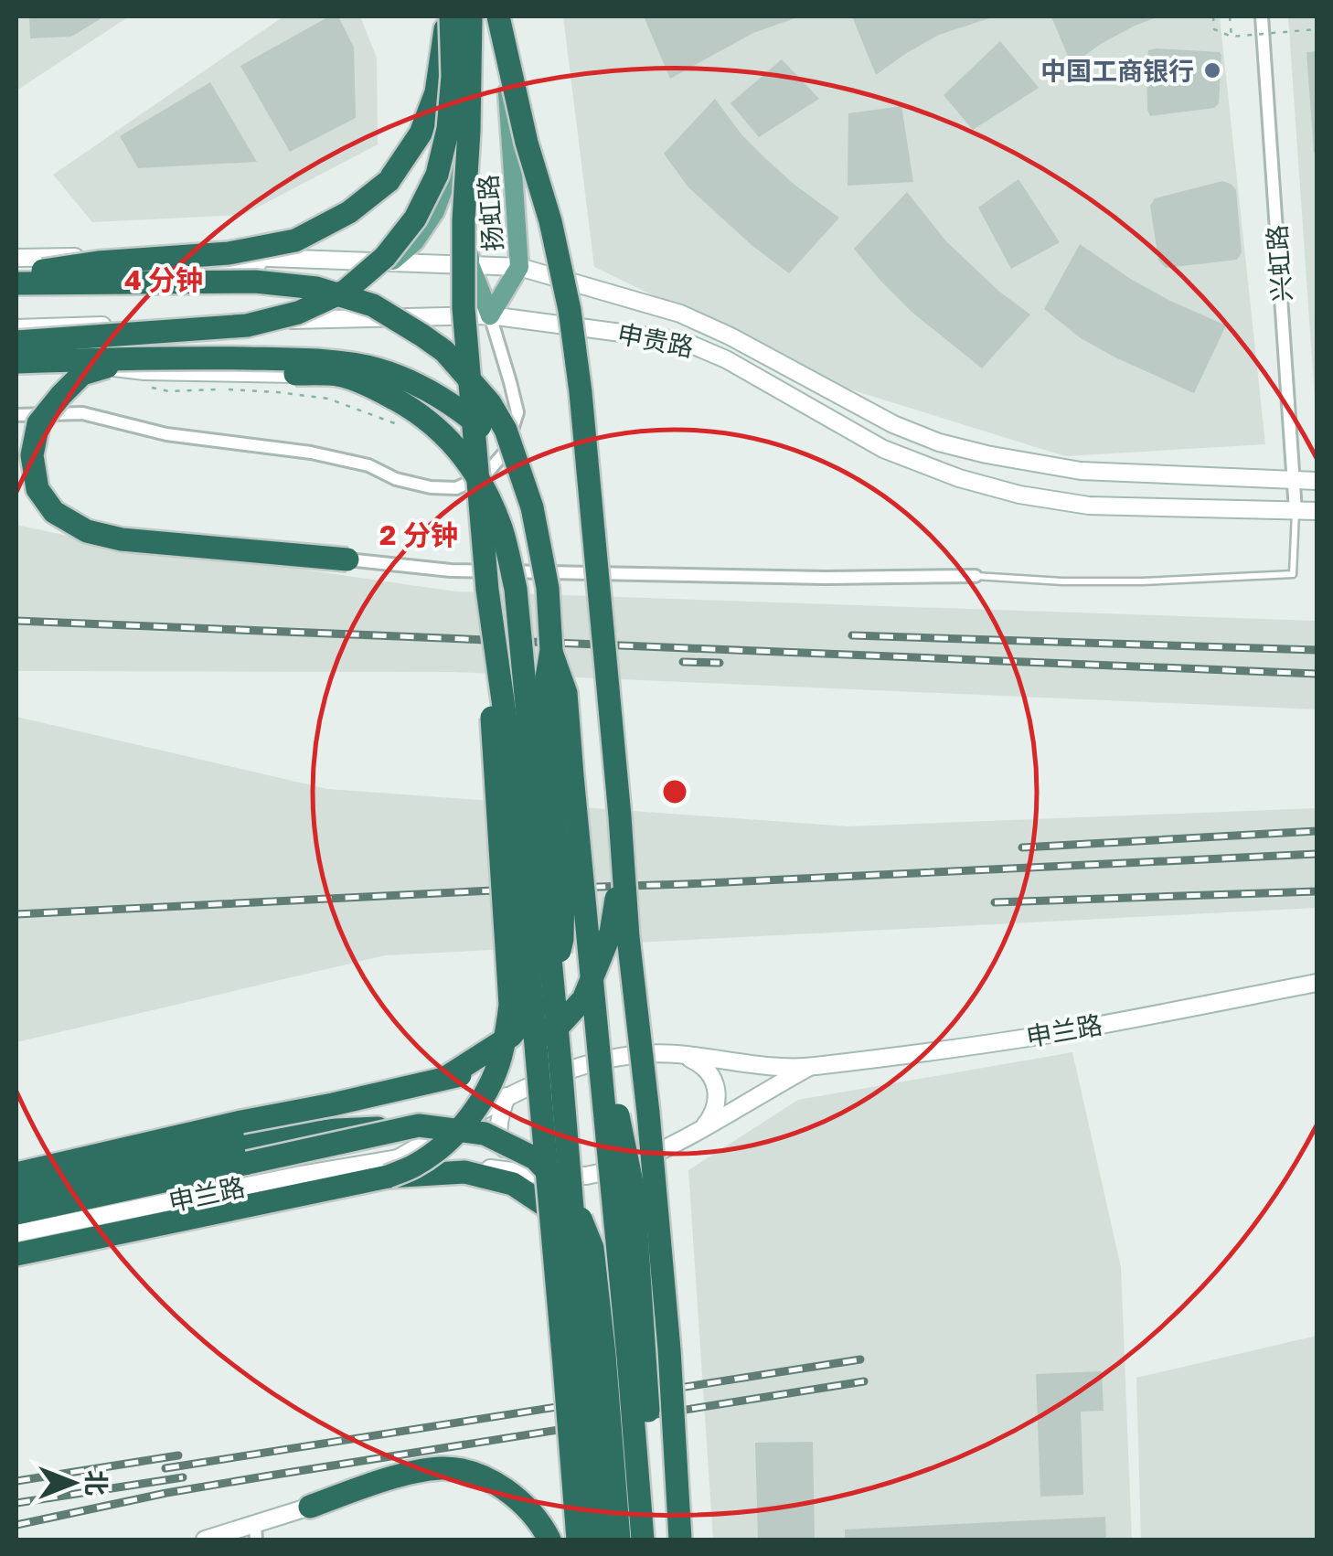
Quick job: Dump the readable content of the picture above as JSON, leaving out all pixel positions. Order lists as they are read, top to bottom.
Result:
{
  "streets": {
    "main road": ["扬虹路", "申贵路", "申兰路"],
    "street": ["兴虹路"]
  },
  "crossings": [
    ["扬虹路", "申贵路"],
    ["兴虹路", "申贵路"]
  ],
  "places": ["中国工商银行"],
  "north": "right",
  "rings": ["4 分钟", "2 分钟"]
}
